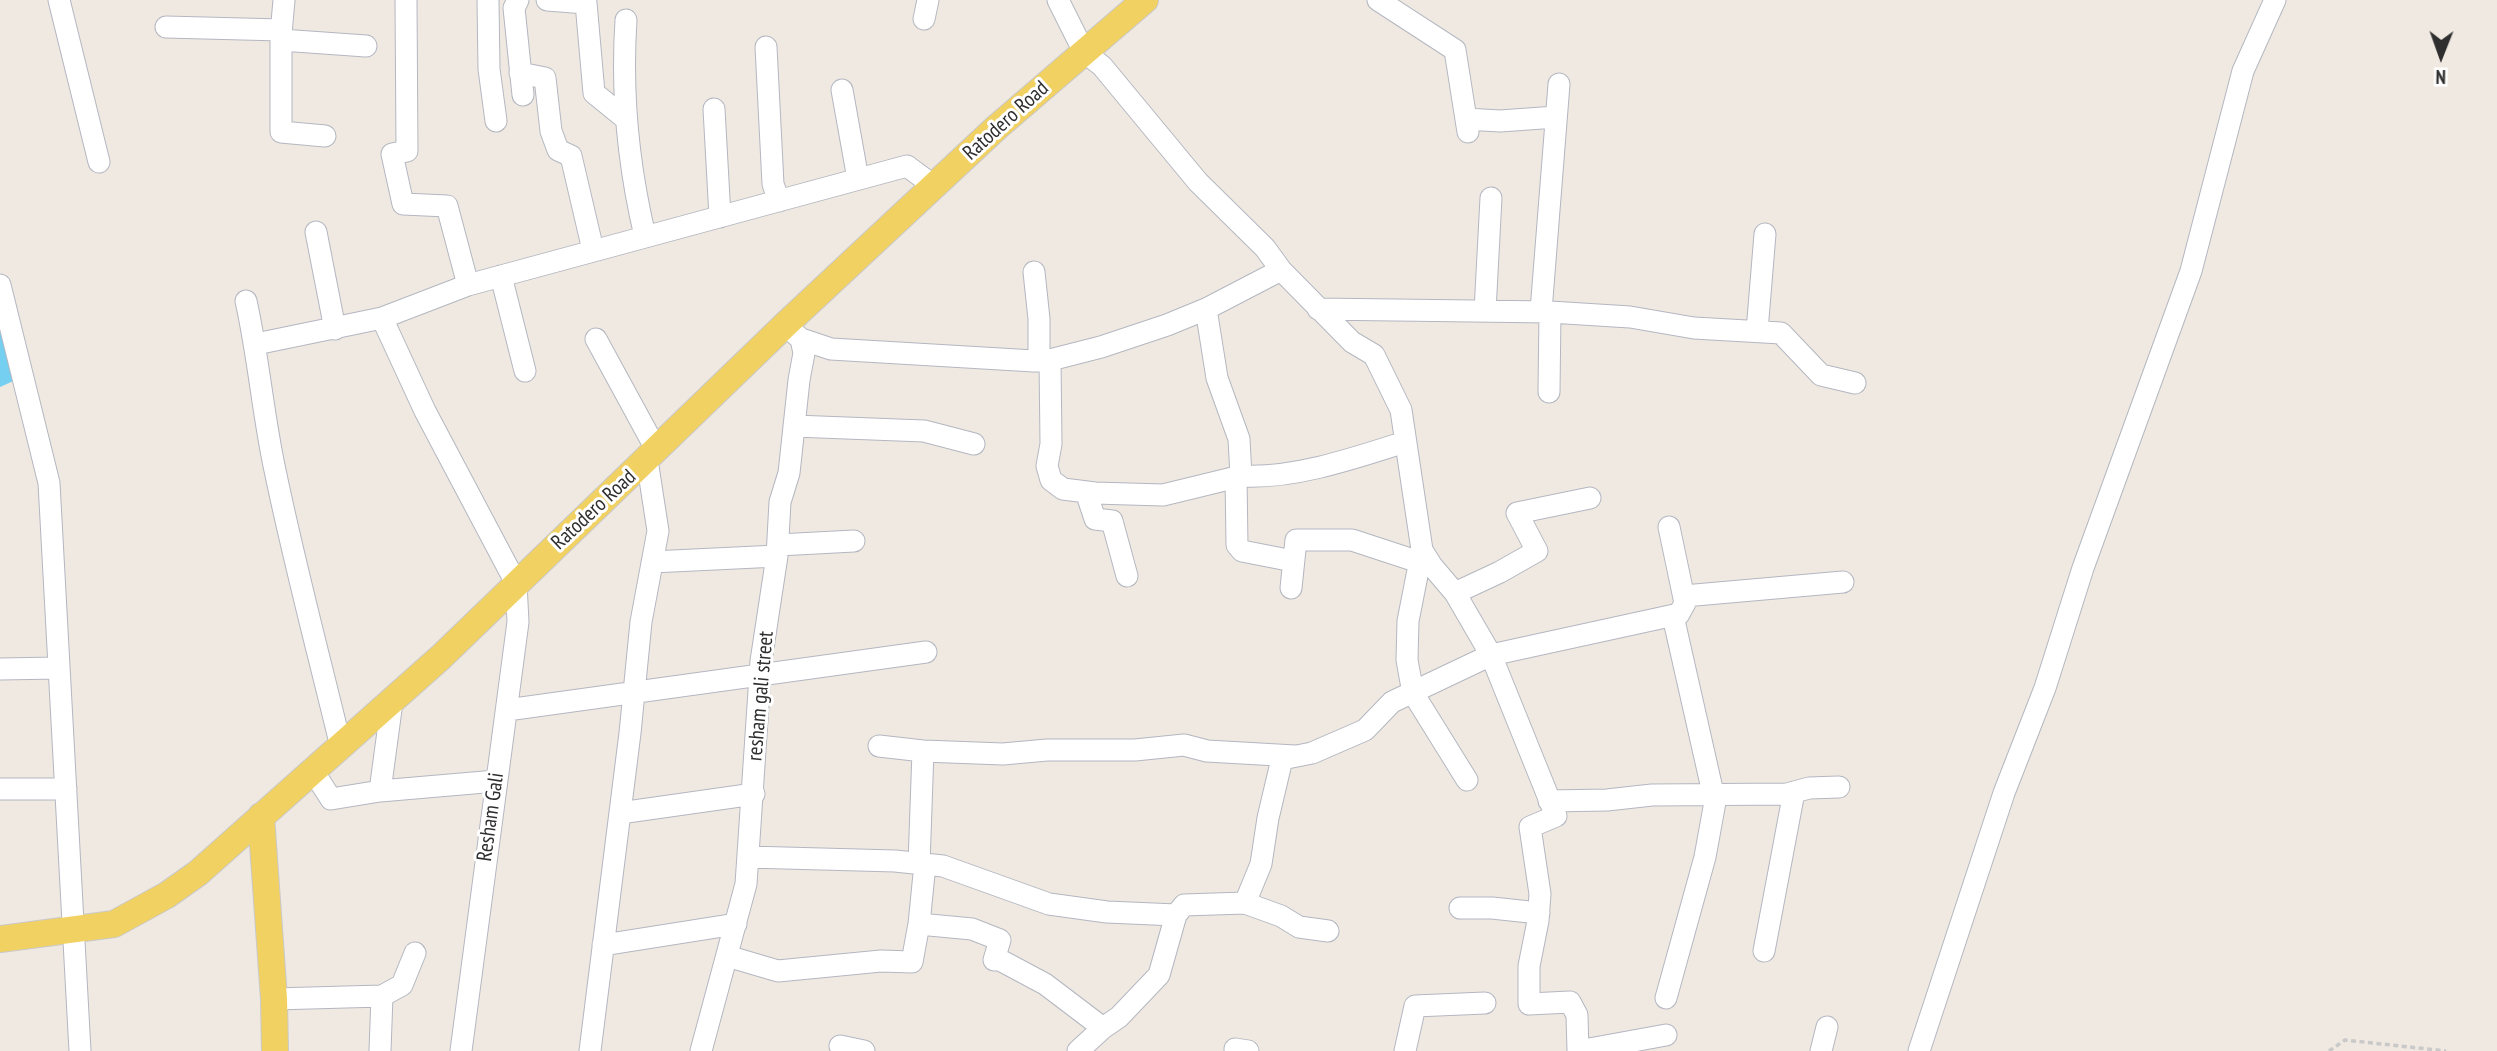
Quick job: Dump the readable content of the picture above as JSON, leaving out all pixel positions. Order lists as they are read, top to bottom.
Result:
{
  "streets": {
    "main road": ["Ratodero Road"],
    "street": ["resham gali street", "Resham Gali"]
  },
  "crossings": [
    ["Ratodero Road", "resham gali street"],
    ["Ratodero Road", "Resham Gali"]
  ],
  "north": "bottom"
}
